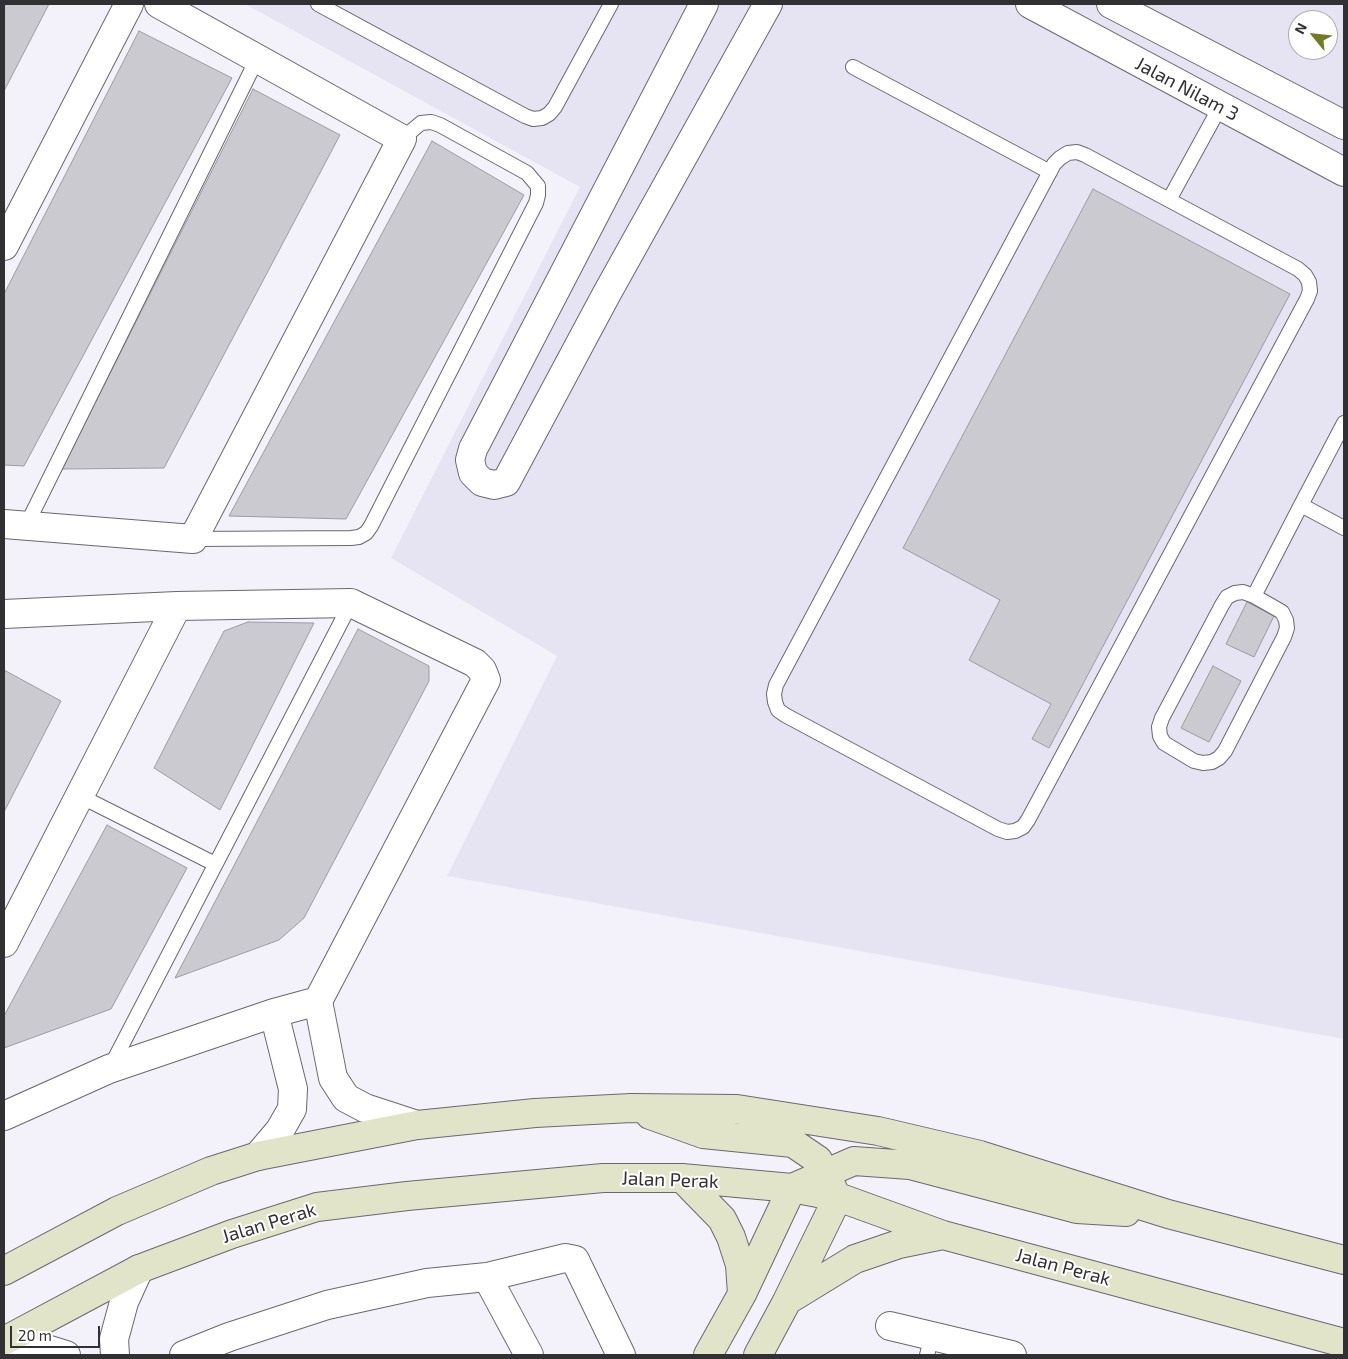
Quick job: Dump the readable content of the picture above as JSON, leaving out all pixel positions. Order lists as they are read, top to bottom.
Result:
{
  "streets": {
    "main road": ["Jalan Perak"],
    "street": ["Jalan Nilam 3"]
  },
  "scale_bar": "20 m",
  "north": "top left"
}
